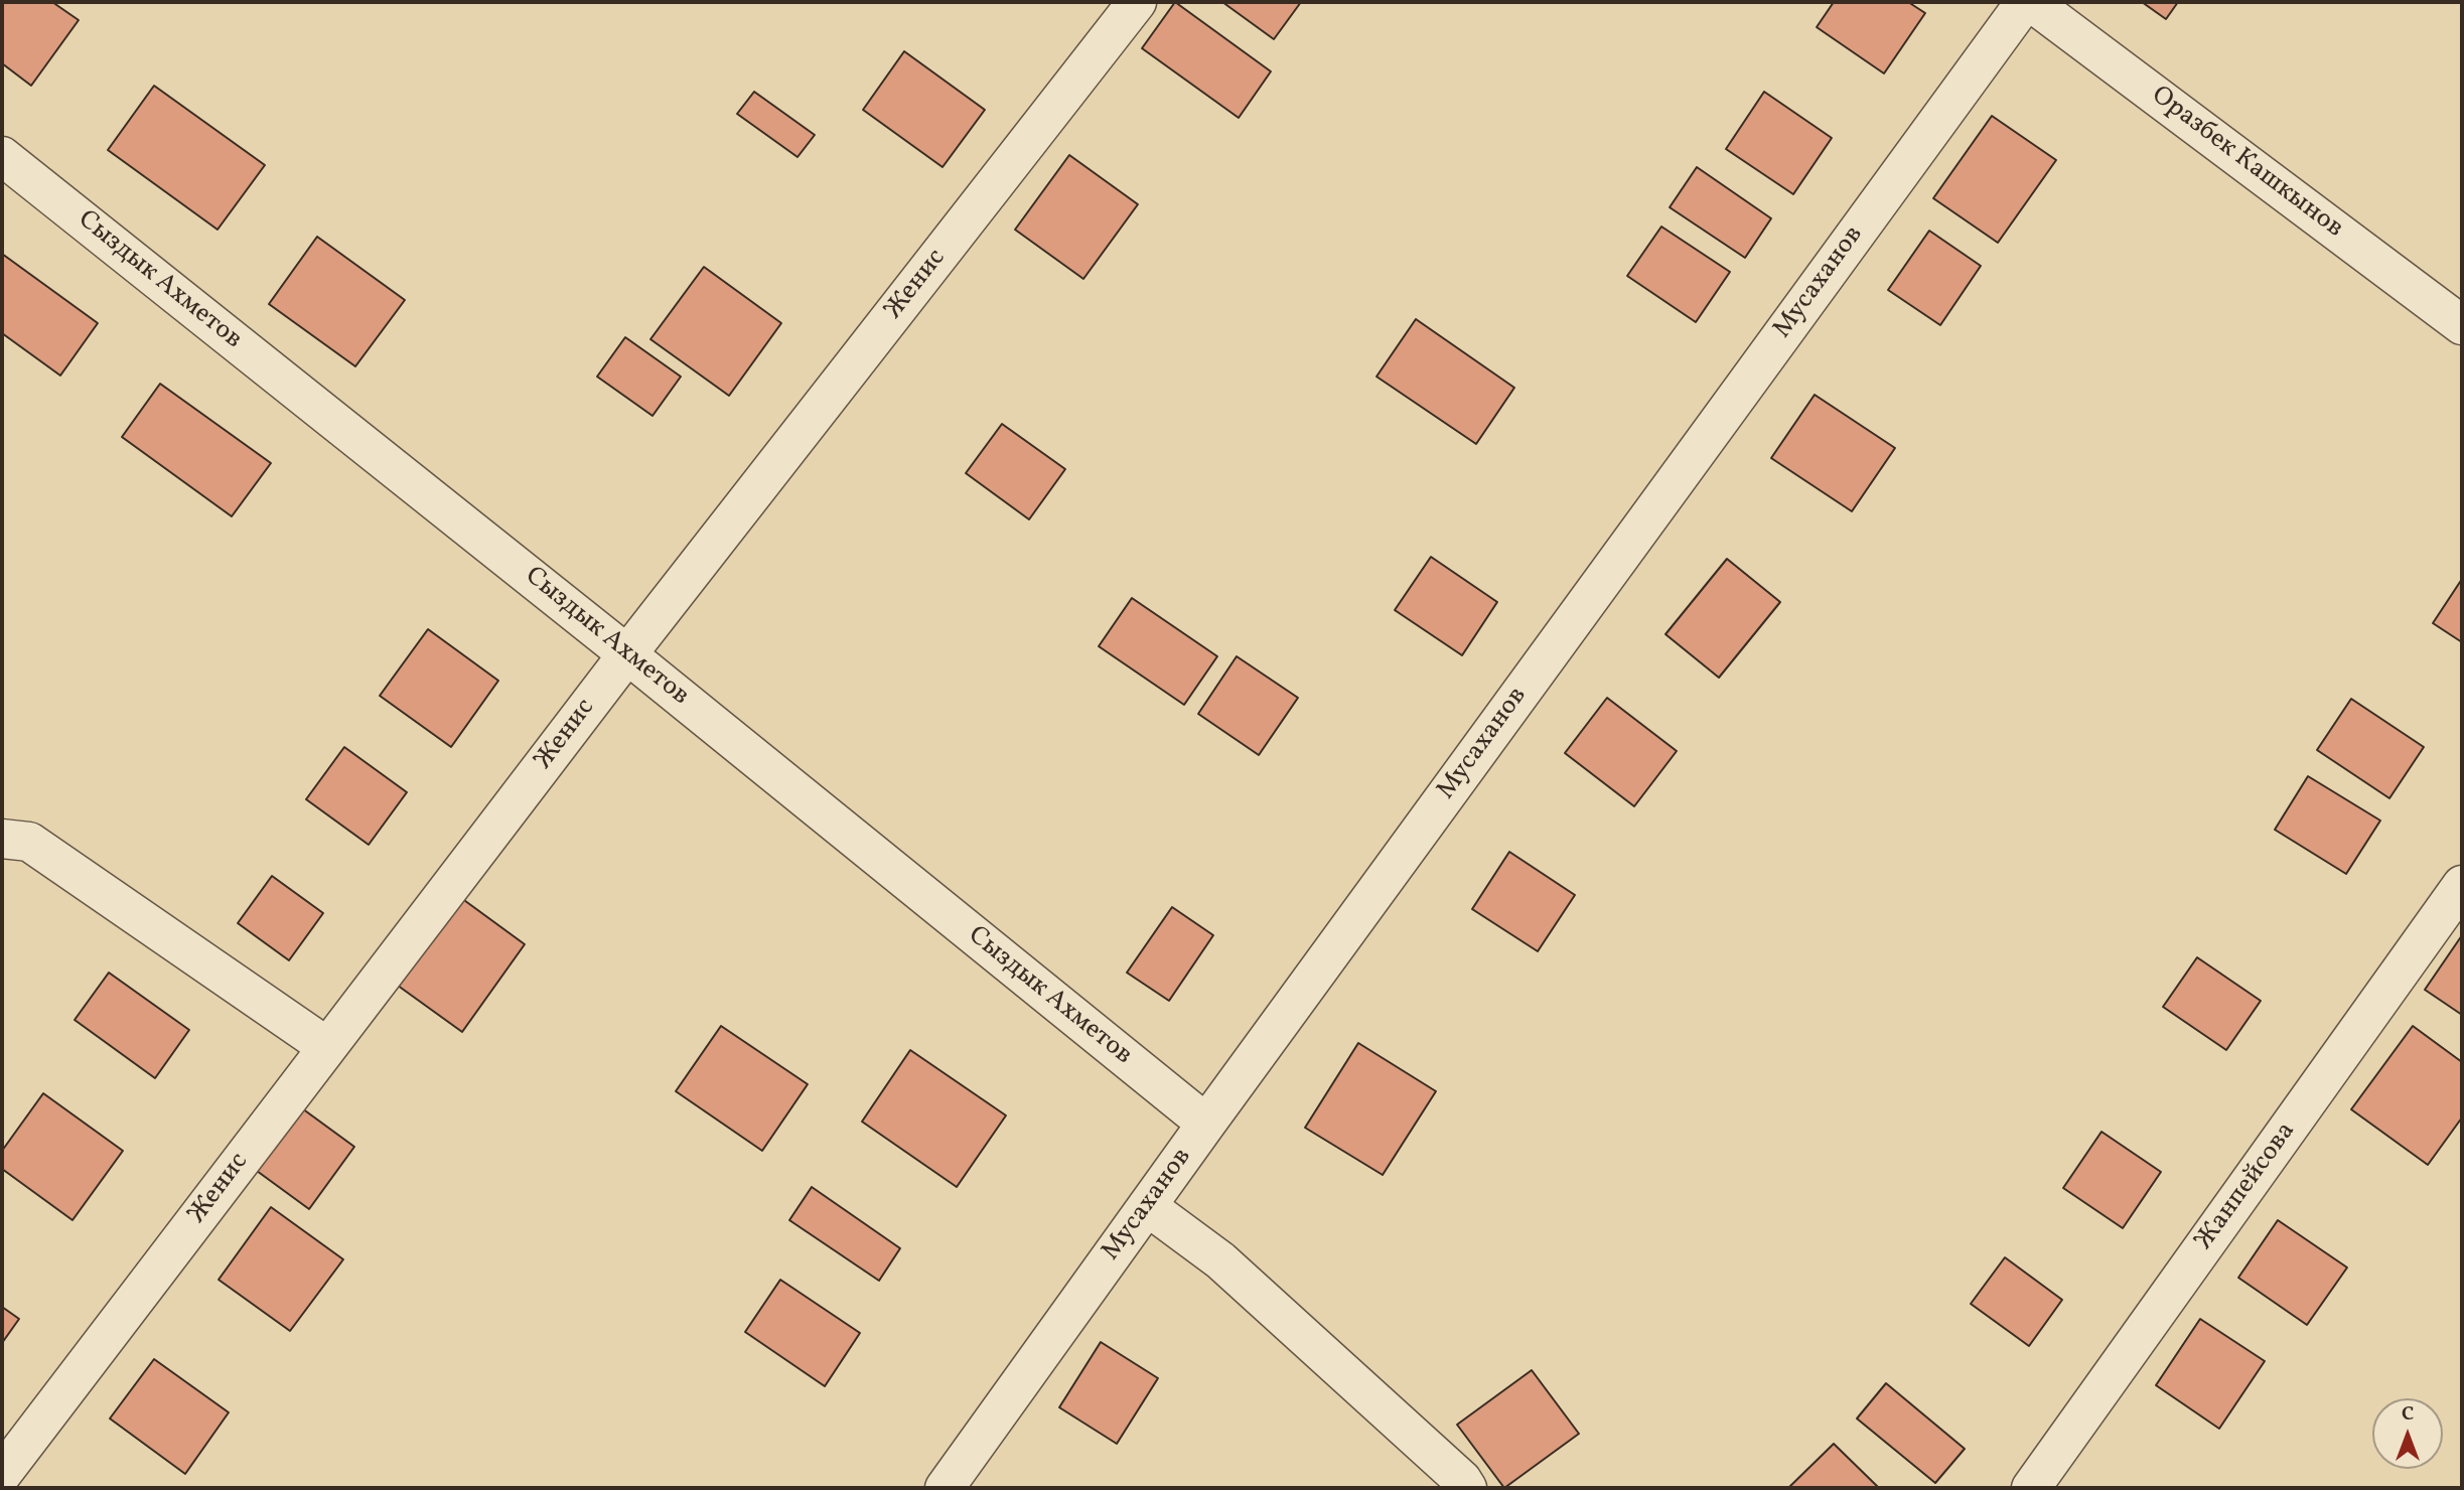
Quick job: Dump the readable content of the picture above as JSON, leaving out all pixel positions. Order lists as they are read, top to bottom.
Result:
{
  "streets": {
    "street": [
      "Оразбек Кашкынов",
      "Сыздык Ахметов",
      "Мусаханов",
      "Женис",
      "Жанпейсова"
    ]
  },
  "crossings": [
    ["Сыздык Ахметов", "Мусаханов"],
    ["Сыздык Ахметов", "Женис"]
  ],
  "north": "top"
}
